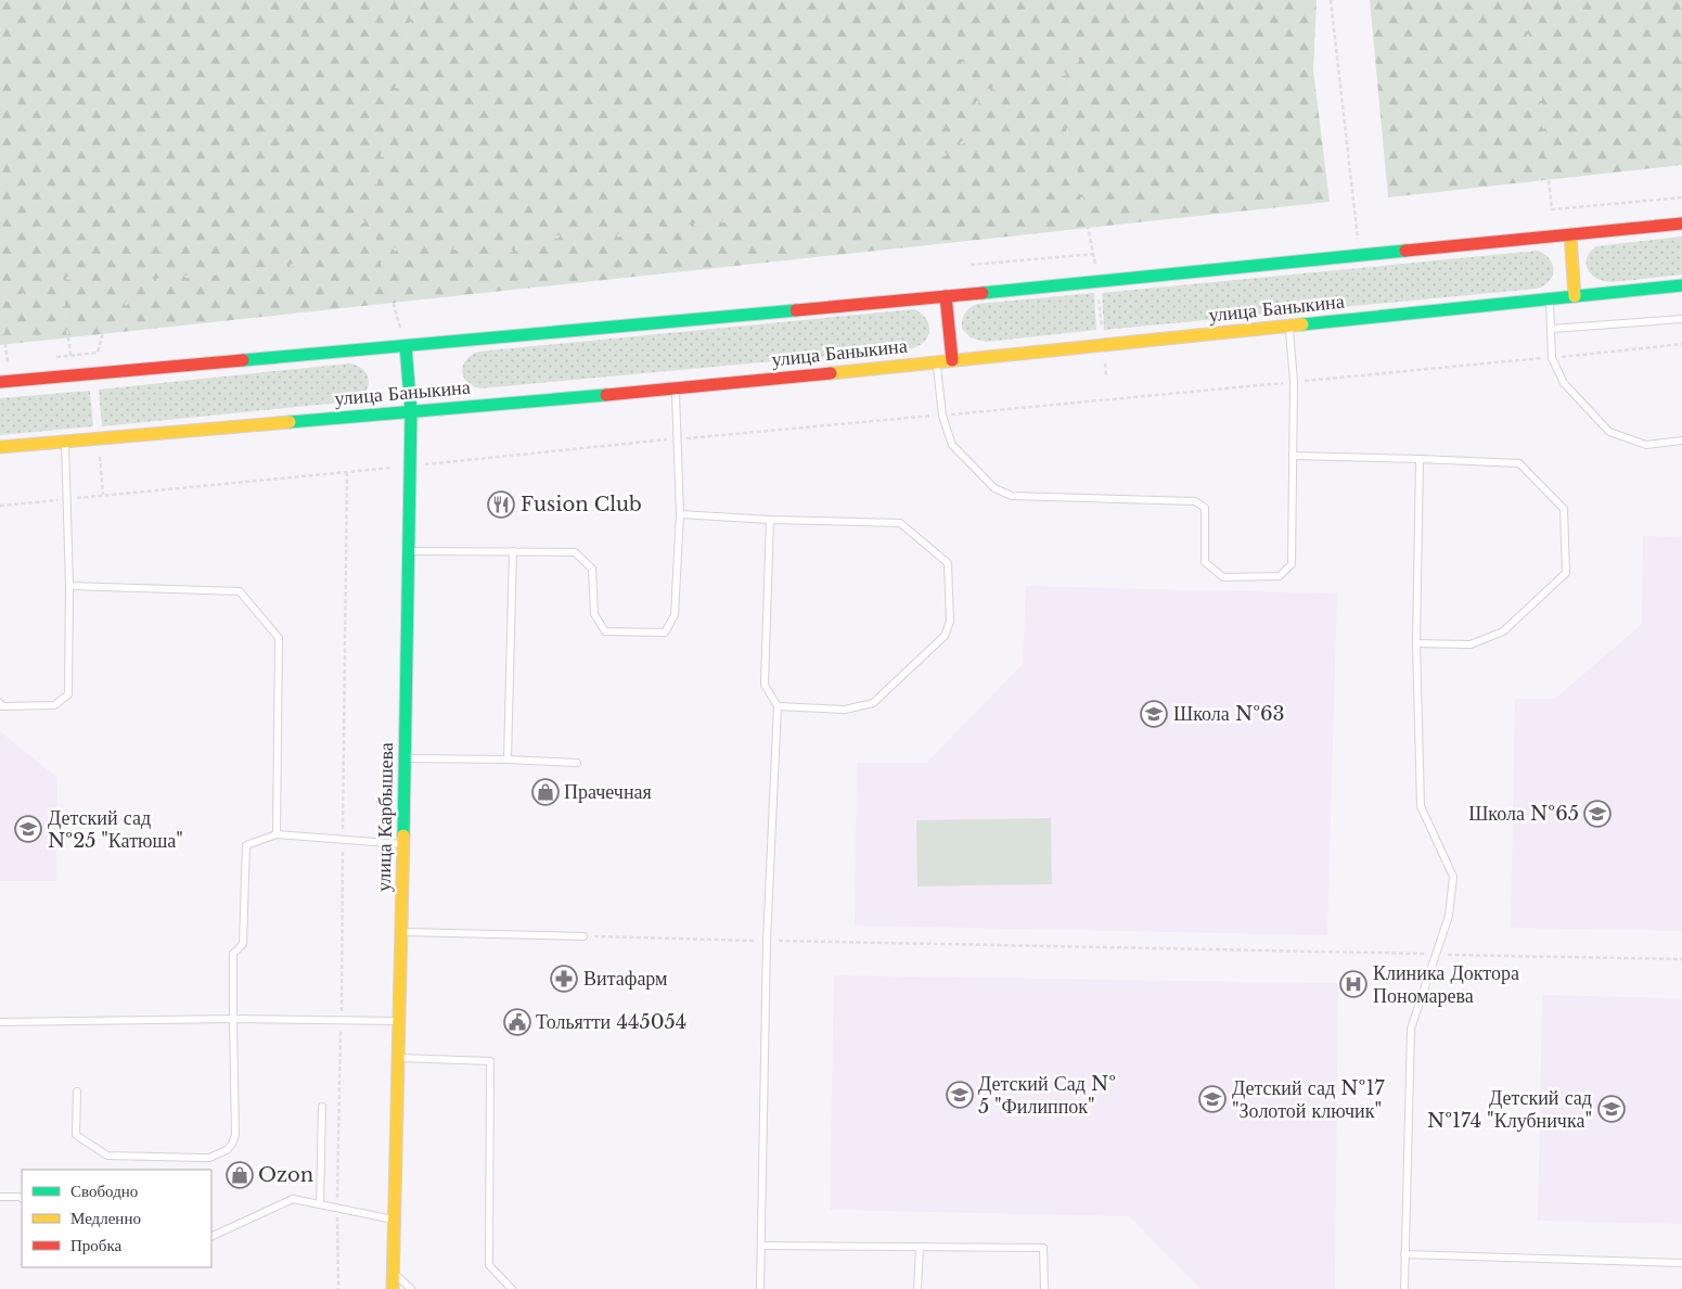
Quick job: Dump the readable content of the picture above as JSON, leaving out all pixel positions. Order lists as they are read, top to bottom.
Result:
{
  "streets": {
    "main road": ["улица Баныкина", "улица Карбышева"]
  },
  "crossings": [
    ["улица Баныкина", "улица Карбышева"]
  ],
  "places": {
    "restaurant": ["Fusion Club"],
    "school or university": [
      "Школа №63",
      "Школа №65",
      "Детский сад №25 \"Катюша\"",
      "Детский Сад № 5 \"Филиппок\"",
      "Детский сад №17 \"Золотой ключик\"",
      "Детский сад №174 \"Клубничка\""
    ],
    "shop": ["Прачечная", "Ozon"],
    "pharmacy": ["Витафарм"],
    "hospital": ["Клиника Доктора Пономарева"],
    "public building": ["Тольятти 445054"]
  },
  "legend": ["Свободно", "Медленно", "Пробка"]
}
